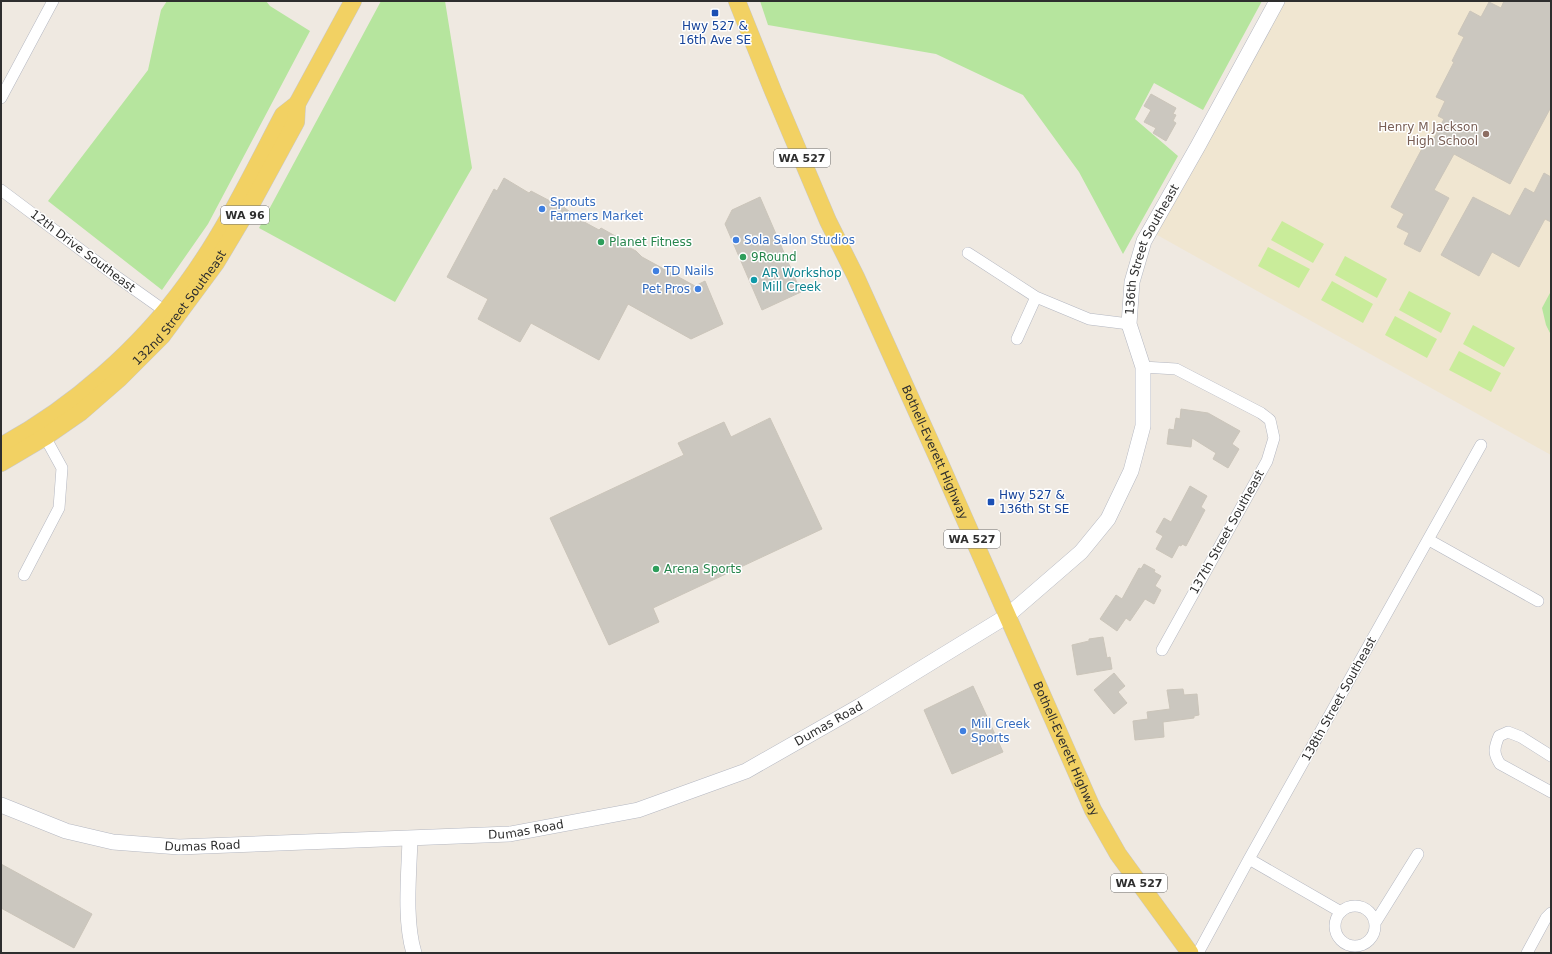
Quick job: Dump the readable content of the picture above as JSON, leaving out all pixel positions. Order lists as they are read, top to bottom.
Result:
{
  "streets": {
    "main road": [
      "WA 527",
      "WA 96",
      "132nd Street Southeast",
      "Bothell-Everett Highway"
    ],
    "street": [
      "136th Street Southeast",
      "12th Drive Southeast",
      "137th Street Southeast",
      "138th Street Southeast",
      "Dumas Road"
    ]
  },
  "crossings": [
    ["136th Street Southeast", "Bothell-Everett Highway"],
    ["136th Street Southeast", "137th Street Southeast"],
    ["136th Street Southeast", "Dumas Road"],
    ["12th Drive Southeast", "132nd Street Southeast"],
    ["Bothell-Everett Highway", "Dumas Road"]
  ],
  "places": {
    "transit": ["Hwy 527 & 16th Ave SE", "Hwy 527 & 136th St SE"],
    "other": [
      "Henry M Jackson High School",
      "Sprouts Farmers Market",
      "Sola Salon Studios",
      "Planet Fitness",
      "9Round",
      "TD Nails",
      "AR Workshop Mill Creek",
      "Pet Pros",
      "Arena Sports",
      "Mill Creek Sports"
    ]
  }
}
